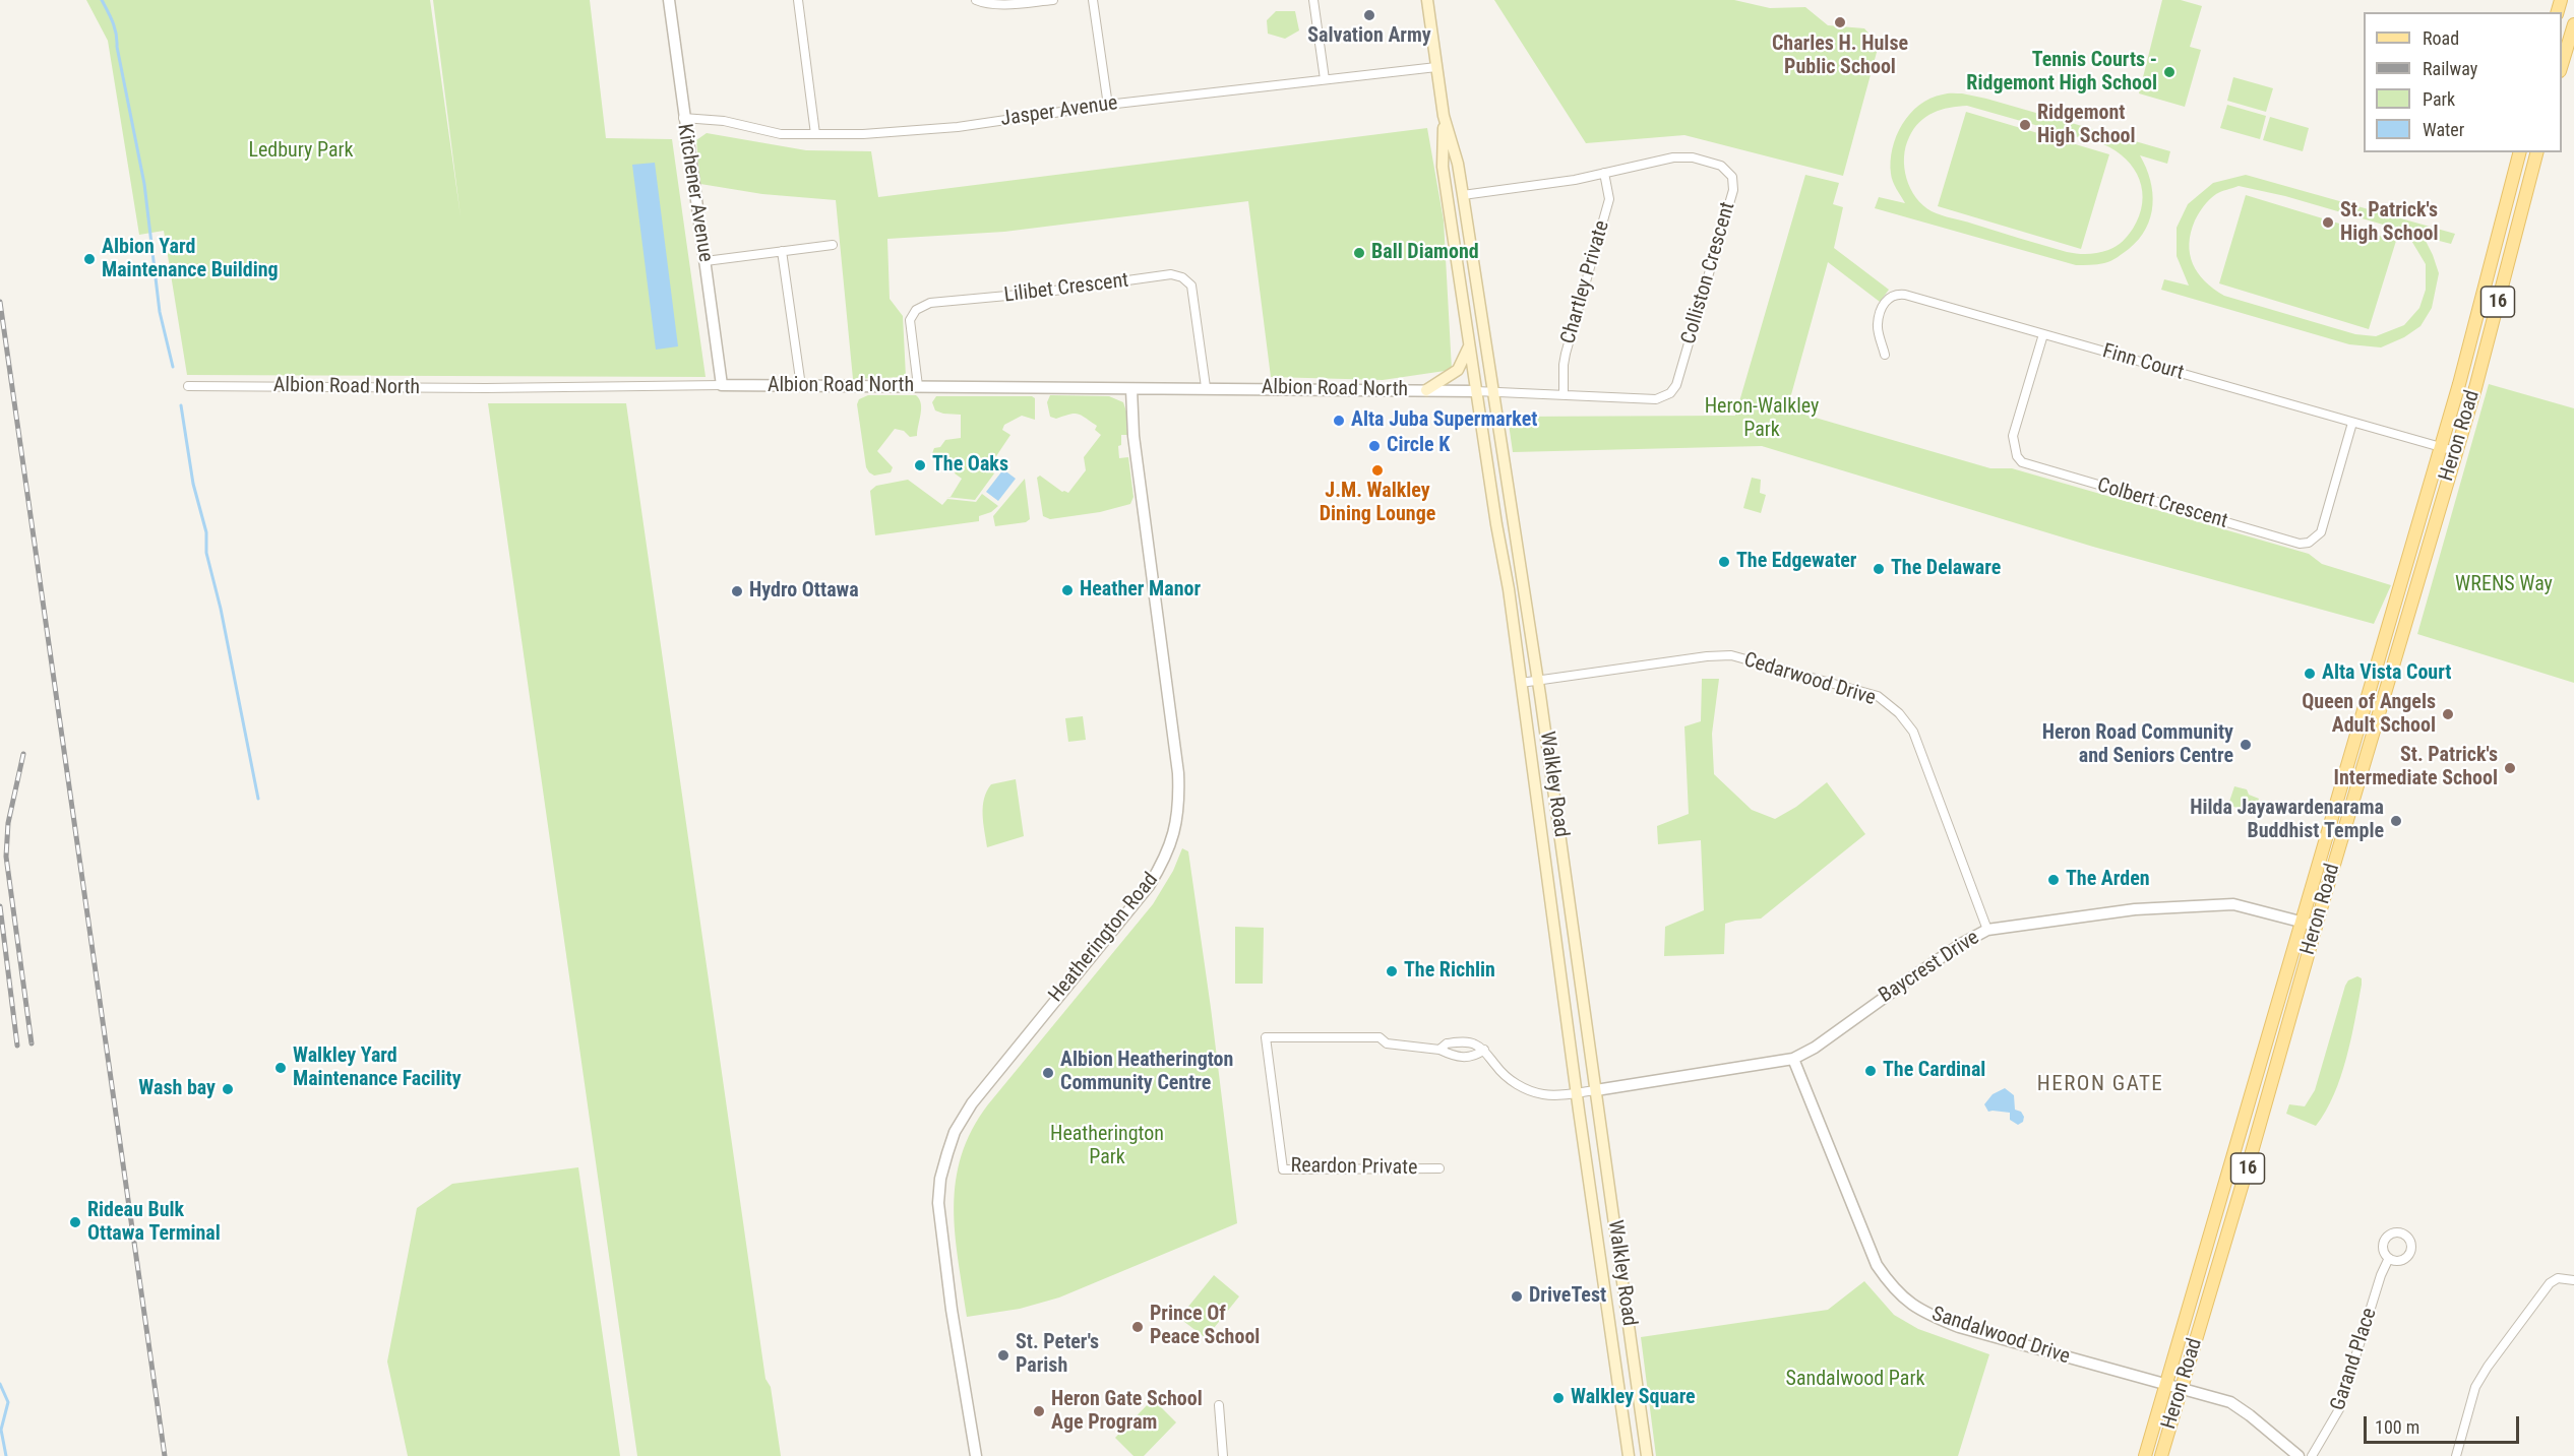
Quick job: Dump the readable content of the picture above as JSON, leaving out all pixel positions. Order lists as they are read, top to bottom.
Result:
{
  "streets": {
    "main road": ["16", "Heron Road", "Walkley Road"],
    "street": [
      "Jasper Avenue",
      "Kitchener Avenue",
      "Colliston Crescent",
      "Chartley Private",
      "Lilibet Crescent",
      "Finn Court",
      "Albion Road North",
      "Colbert Crescent",
      "Cedarwood Drive",
      "Heatherington Road",
      "Baycrest Drive",
      "Reardon Private",
      "Sandalwood Drive",
      "Garand Place"
    ]
  },
  "crossings": [
    ["Jasper Avenue", "Kitchener Avenue"],
    ["Jasper Avenue", "Walkley Road"],
    ["Kitchener Avenue", "Albion Road North"],
    ["Colliston Crescent", "Chartley Private"],
    ["Colliston Crescent", "Albion Road North"],
    ["Colliston Crescent", "Walkley Road"],
    ["Lilibet Crescent", "Albion Road North"],
    ["Finn Court", "Heron Road"],
    ["Finn Court", "Colbert Crescent"],
    ["Albion Road North", "Walkley Road"],
    ["Albion Road North", "Heatherington Road"],
    ["Heron Road", "Baycrest Drive"],
    ["Heron Road", "Sandalwood Drive"],
    ["Cedarwood Drive", "Walkley Road"],
    ["Cedarwood Drive", "Baycrest Drive"],
    ["Walkley Road", "Baycrest Drive"],
    ["Baycrest Drive", "Sandalwood Drive"]
  ],
  "districts": ["HERON GATE"],
  "parks": [
    "Ledbury Park",
    "Heron-Walkley Park",
    "WRENS Way",
    "Heatherington Park",
    "Sandalwood Park"
  ],
  "places": [
    "Salvation Army",
    "Charles H. Hulse Public School",
    "Tennis Courts - Ridgemont High School",
    "Ridgemont High School",
    "St. Patrick's High School",
    "Ball Diamond",
    "Albion Yard Maintenance Building",
    "Alta Juba Supermarket",
    "Circle K",
    "The Oaks",
    "J.M. Walkley Dining Lounge",
    "The Edgewater",
    "The Delaware",
    "Heather Manor",
    "Hydro Ottawa",
    "Alta Vista Court",
    "Queen of Angels Adult School",
    "Heron Road Community and Seniors Centre",
    "St. Patrick's Intermediate School",
    "Hilda Jayawardenarama Buddhist Temple",
    "The Arden",
    "The Richlin",
    "Walkley Yard Maintenance Facility",
    "The Cardinal",
    "Albion Heatherington Community Centre",
    "Wash bay",
    "Rideau Bulk Ottawa Terminal",
    "DriveTest",
    "Prince Of Peace School",
    "St. Peter's Parish",
    "Walkley Square",
    "Heron Gate School Age Program"
  ],
  "legend": [
    "Road",
    "Railway",
    "Park",
    "Water"
  ],
  "scale_bar": "100 m"
}
